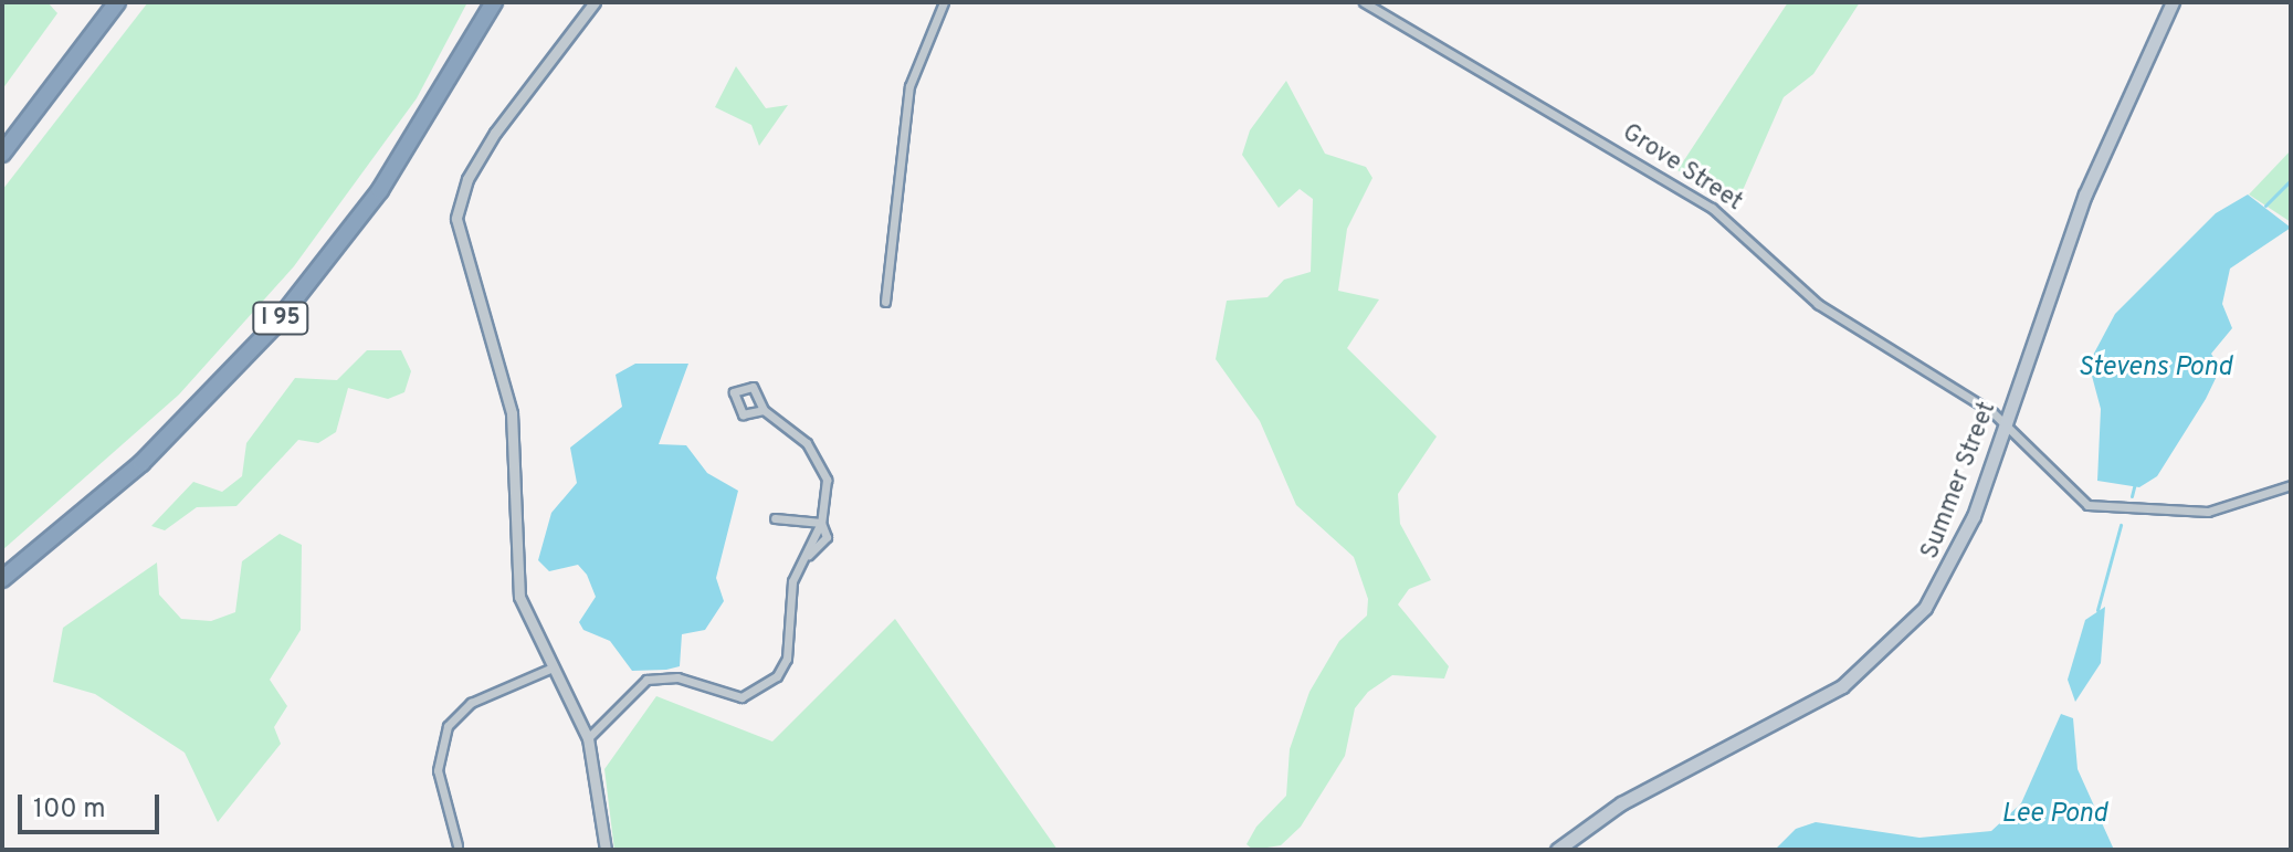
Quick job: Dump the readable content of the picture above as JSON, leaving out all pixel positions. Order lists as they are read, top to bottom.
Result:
{
  "streets": {
    "highway": ["I 95"],
    "main road": ["Summer Street"],
    "street": ["Grove Street"]
  },
  "crossings": [
    ["Grove Street", "Summer Street"]
  ],
  "water": ["Stevens Pond", "Lee Pond"],
  "scale_bar": "100 m"
}
